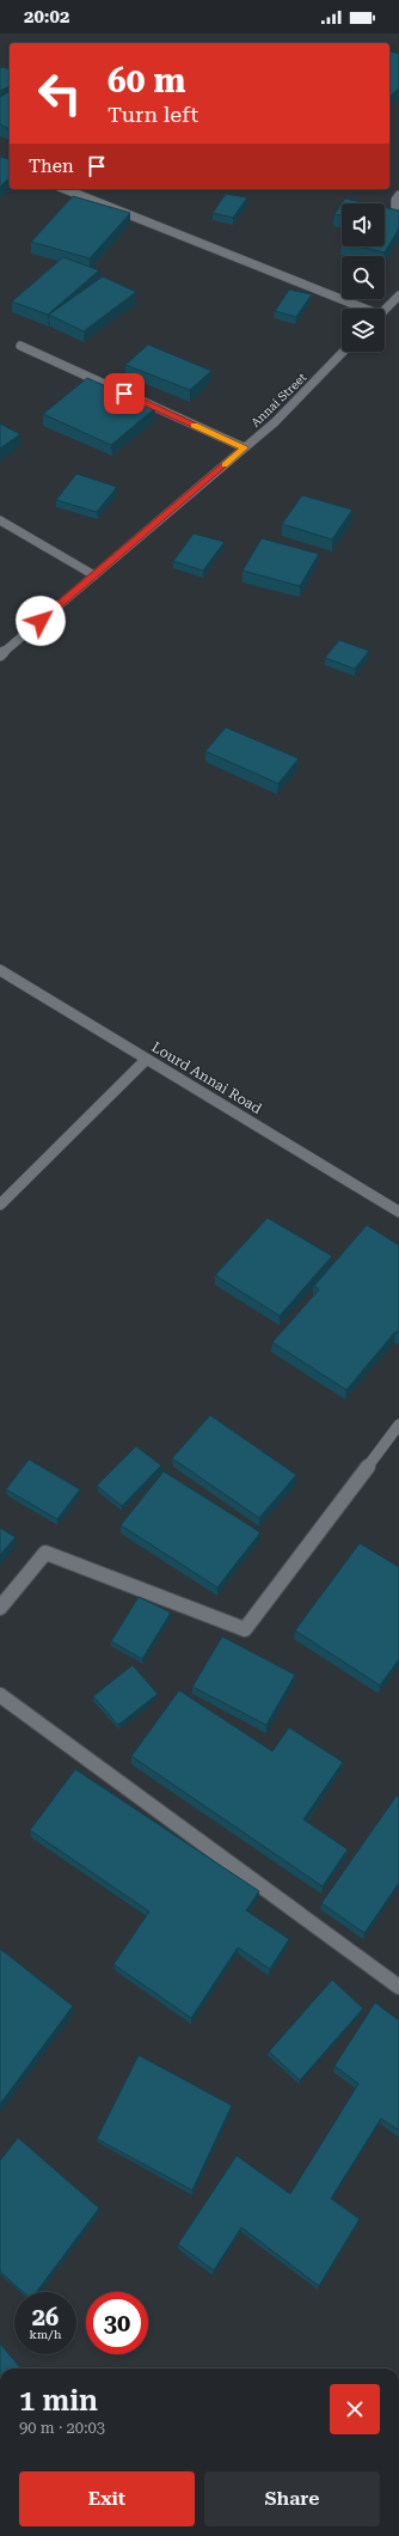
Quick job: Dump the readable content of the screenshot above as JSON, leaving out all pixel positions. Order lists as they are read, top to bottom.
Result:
{
  "streets": {
    "street": ["Annai Street", "Lourd Annai Road"]
  },
  "page": {
    "status": "20:02",
    "turn": ["60 m", "Turn left"],
    "then": "Then",
    "speed": "26 km/h",
    "limit": "30",
    "heading": ["1 min", "90 m · 20:03"],
    "buttons": ["Exit", "Share"]
  }
}
